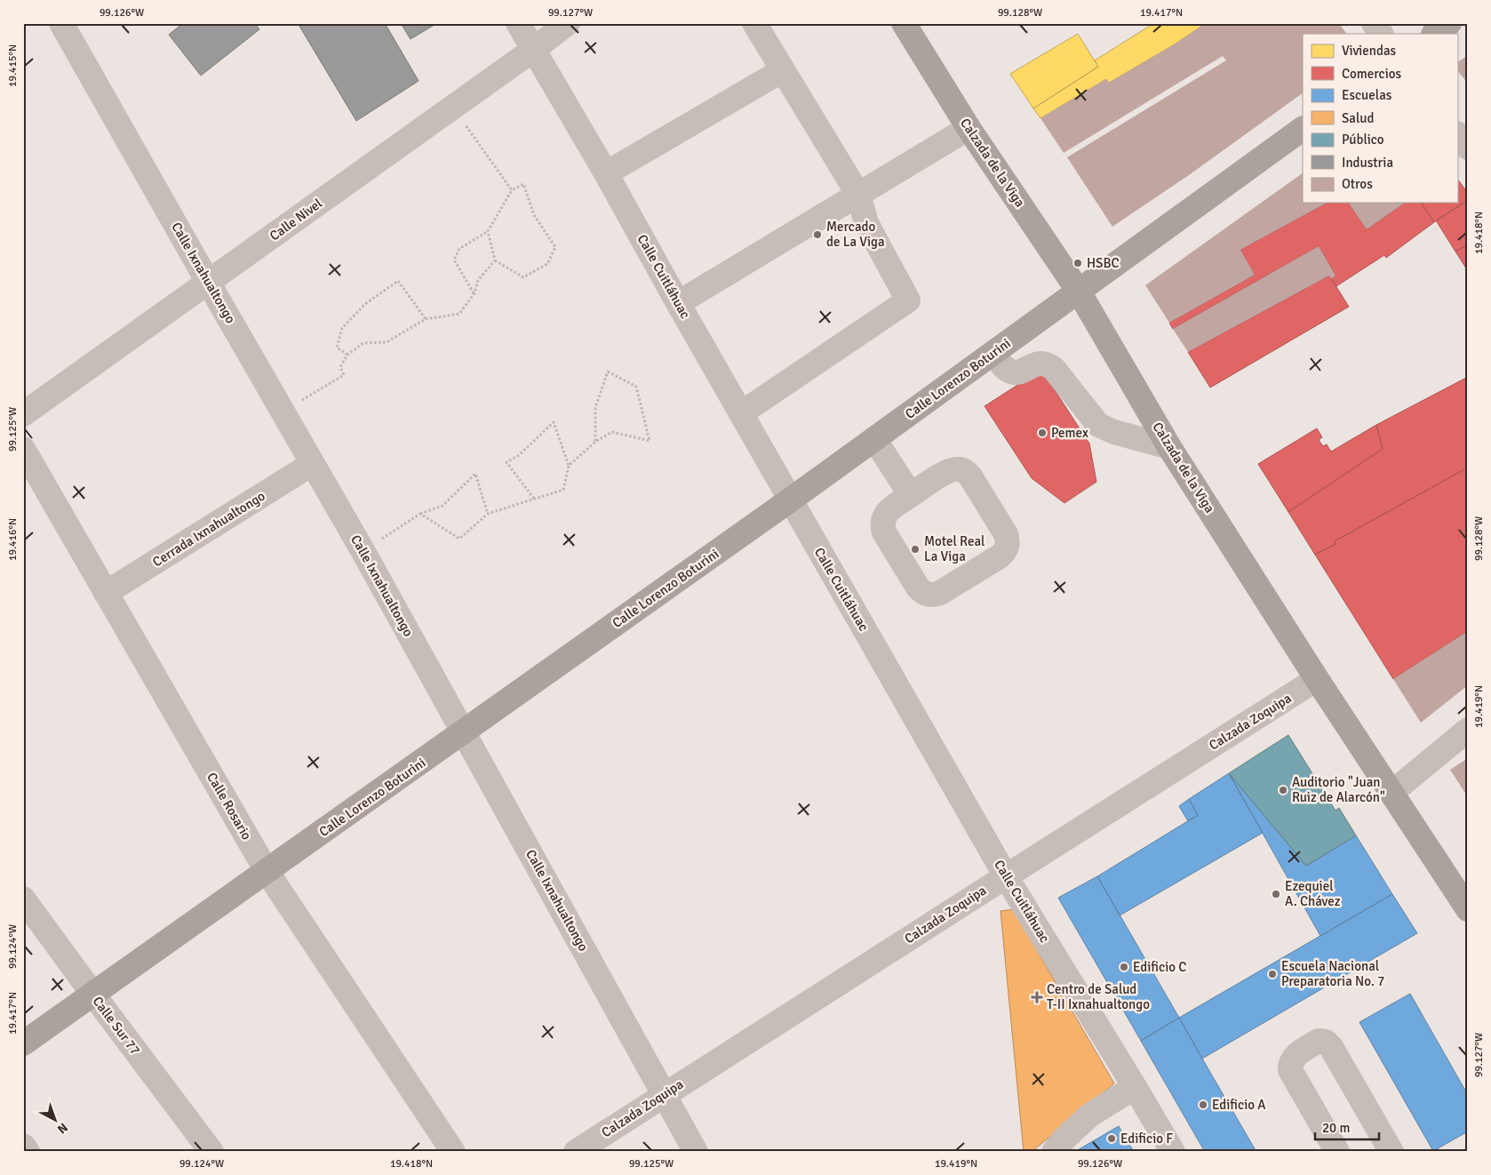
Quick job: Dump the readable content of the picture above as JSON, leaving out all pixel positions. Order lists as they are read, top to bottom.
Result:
{
  "streets": {
    "main road": ["Calzada de la Viga", "Calle Lorenzo Boturini"],
    "street": [
      "Calle Nivel",
      "Calle Ixnahualtongo",
      "Calle Cuitláhuac",
      "Cerrada Ixnahualtongo",
      "Calzada Zoquipa",
      "Calle Rosario",
      "Calle Sur 77"
    ]
  },
  "crossings": [
    ["Calzada de la Viga", "Calle Lorenzo Boturini"],
    ["Calzada de la Viga", "Calzada Zoquipa"],
    ["Calle Nivel", "Calle Ixnahualtongo"],
    ["Calle Nivel", "Calle Cuitláhuac"],
    ["Calle Ixnahualtongo", "Calle Lorenzo Boturini"],
    ["Calle Ixnahualtongo", "Cerrada Ixnahualtongo"],
    ["Calle Ixnahualtongo", "Calzada Zoquipa"],
    ["Calle Cuitláhuac", "Calle Lorenzo Boturini"],
    ["Calle Cuitláhuac", "Calzada Zoquipa"],
    ["Calle Lorenzo Boturini", "Calle Rosario"],
    ["Calle Lorenzo Boturini", "Calle Sur 77"],
    ["Cerrada Ixnahualtongo", "Calle Rosario"]
  ],
  "places": {
    "other": [
      "Mercado de La Viga",
      "HSBC",
      "Pemex",
      "Motel Real La Viga",
      "Auditorio \"Juan Ruiz de Alarcón\"",
      "Ezequiel A. Chávez",
      "Edificio C",
      "Escuela Nacional Preparatoria No. 7",
      "Edificio A",
      "Edificio F"
    ],
    "health": ["Centro de Salud T-II Ixnahualtongo"]
  },
  "legend": [
    "Viviendas",
    "Comercios",
    "Escuelas",
    "Salud",
    "Público",
    "Industria",
    "Otros"
  ],
  "scale_bar": "20 m",
  "north": "bottom right",
  "coordinates": [
    "99.126°W",
    "99.127°W",
    "99.128°W",
    "19.417°N",
    "19.415°N",
    "19.418°N",
    "99.125°W",
    "19.416°N",
    "19.419°N",
    "99.124°W"
  ]
}
